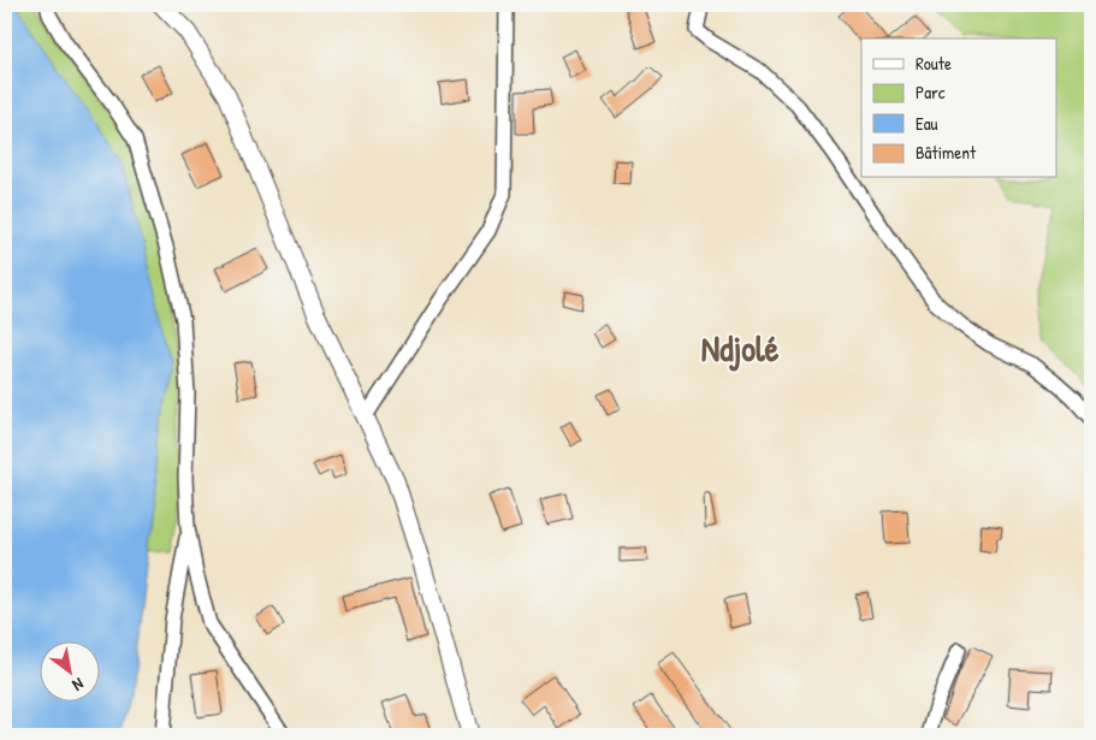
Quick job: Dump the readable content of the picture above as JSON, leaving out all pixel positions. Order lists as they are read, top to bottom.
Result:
{
  "districts": ["Ndjolé"],
  "legend": [
    "Route",
    "Parc",
    "Eau",
    "Bâtiment"
  ],
  "north": "bottom right"
}
